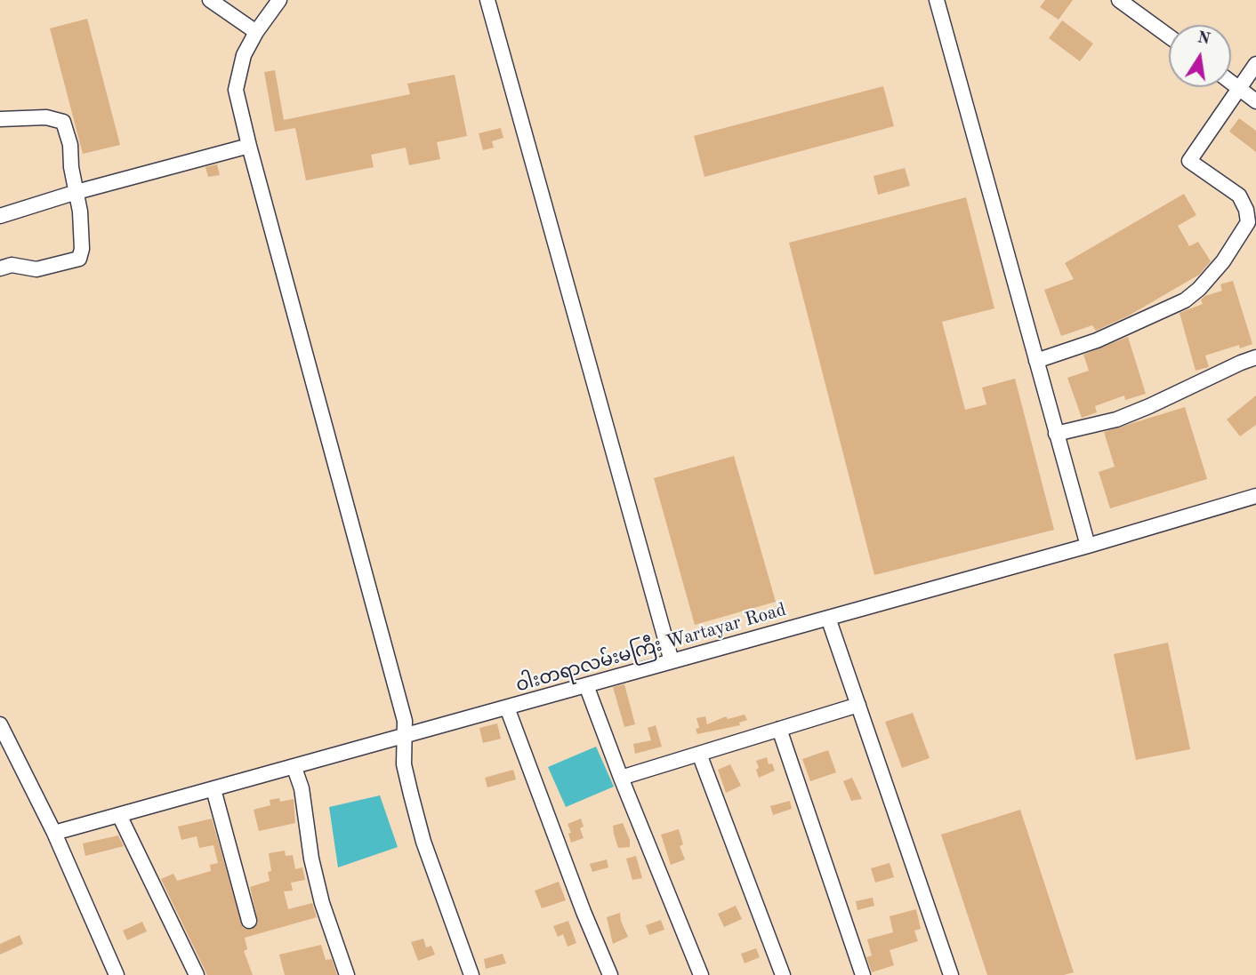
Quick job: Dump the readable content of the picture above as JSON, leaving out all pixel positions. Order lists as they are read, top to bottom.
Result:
{
  "streets": {
    "street": ["ဝါးတရာလမ်းမကြီး Wartayar Road"]
  },
  "north": "top"
}
